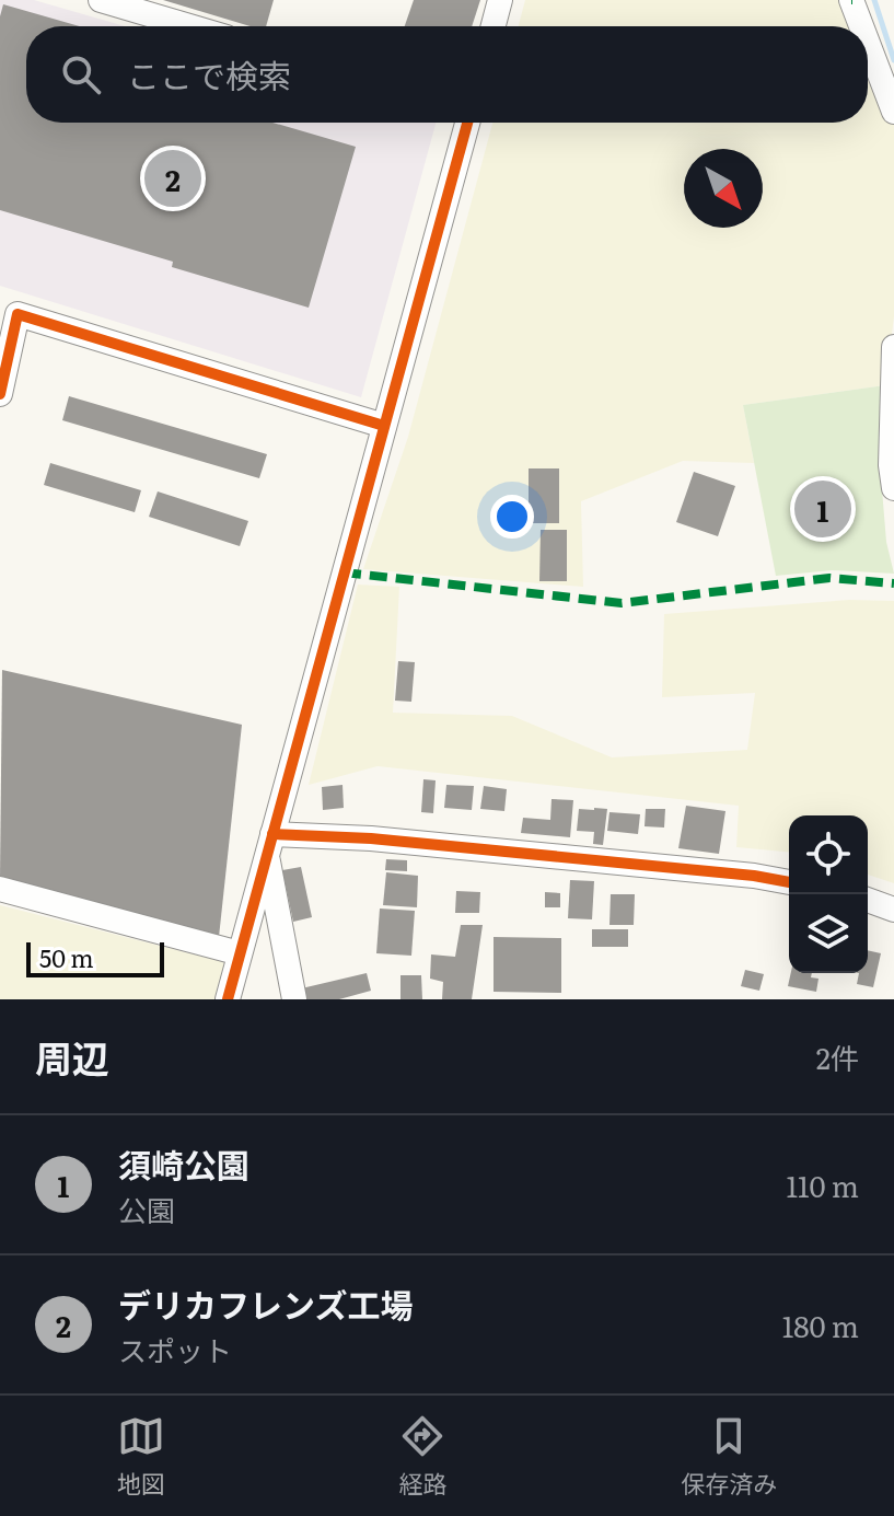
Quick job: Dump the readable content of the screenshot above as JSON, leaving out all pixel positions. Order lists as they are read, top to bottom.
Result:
{
  "scale_bar": "50 m",
  "north": "bottom right",
  "page": {
    "search": "ここで検索",
    "pins": ["2", "1"],
    "scale": "50 m",
    "heading": ["周辺", "2件"],
    "list": [
      {
        "mark": "1",
        "name": "須崎公園",
        "note": "公園",
        "value": "110 m"
      },
      {
        "mark": "2",
        "name": "デリカフレンズ工場",
        "note": "スポット",
        "value": "180 m"
      }
    ],
    "nav": ["地図", "経路", "保存済み"]
  }
}
